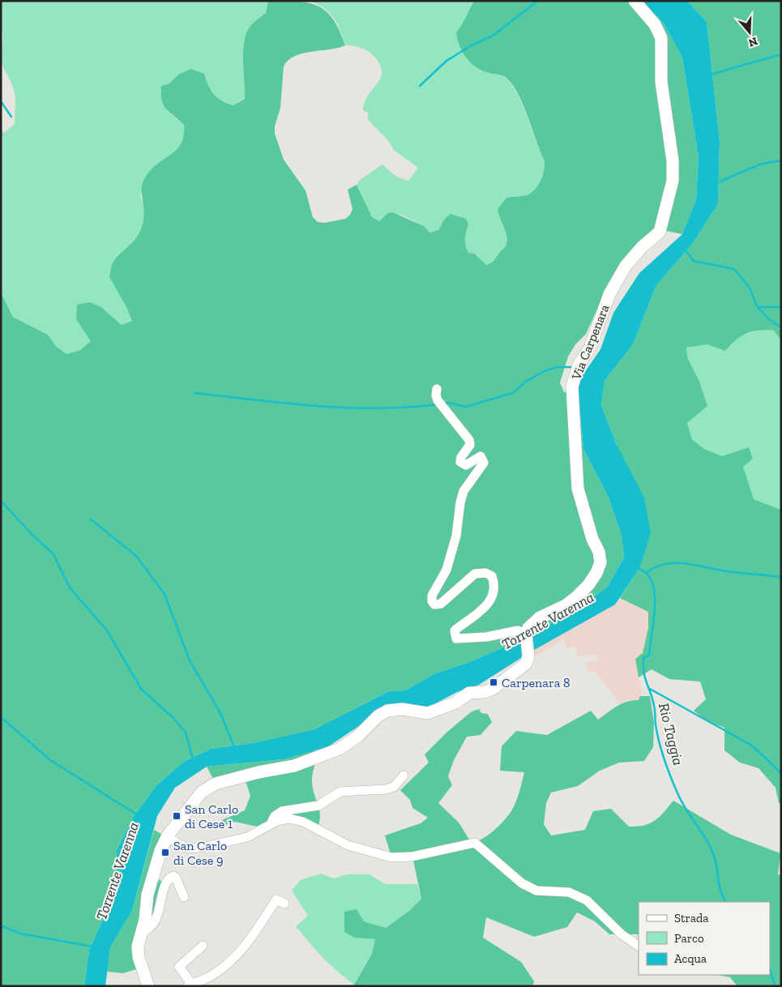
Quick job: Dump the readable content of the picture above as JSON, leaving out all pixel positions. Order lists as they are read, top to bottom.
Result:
{
  "streets": {
    "street": ["Via Carpenara"]
  },
  "water": ["Torrente Varenna", "Rio Taggia"],
  "places": {
    "transit": ["Carpenara 8", "San Carlo di Cese 1", "San Carlo di Cese 9"]
  },
  "legend": ["Strada", "Parco", "Acqua"],
  "north": "bottom"
}
